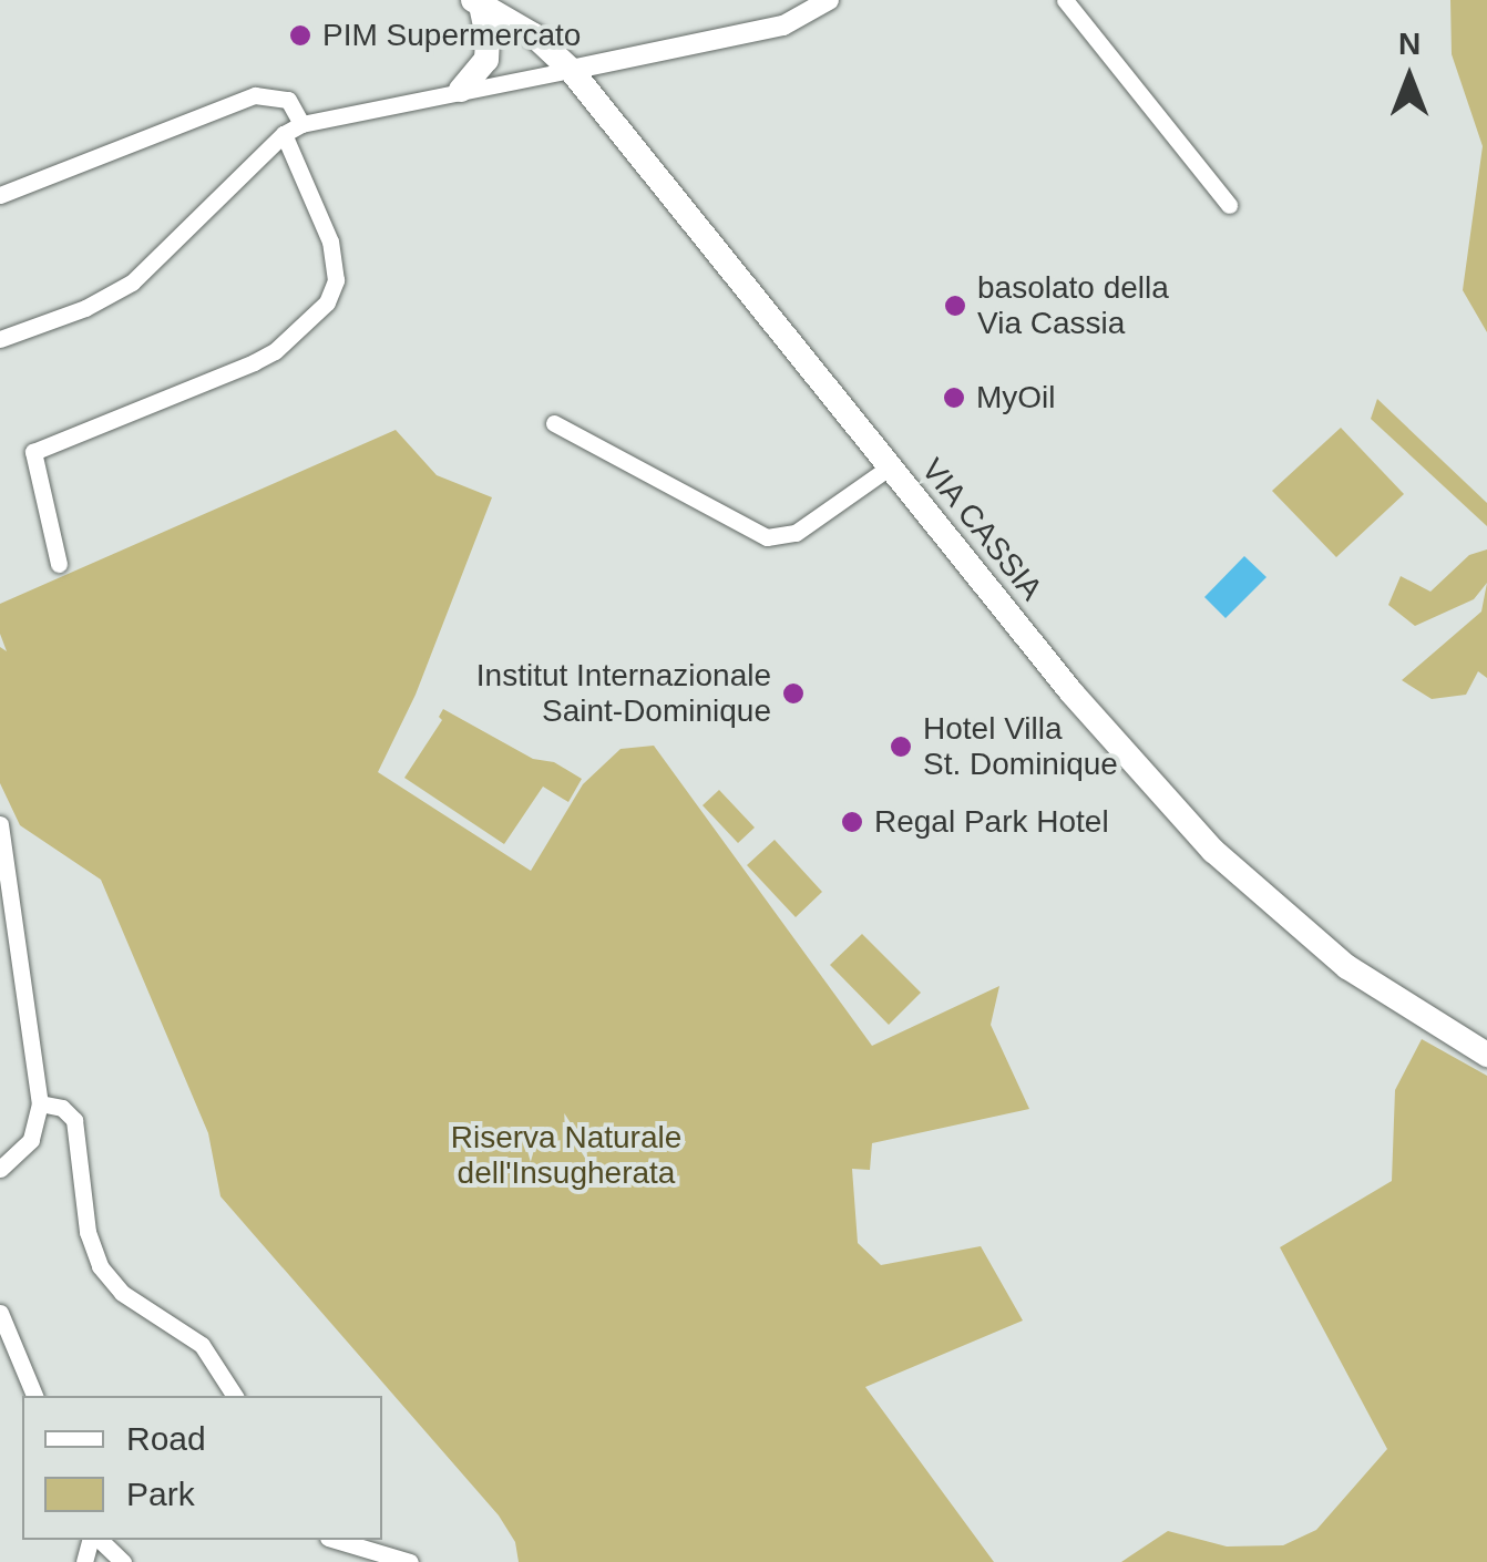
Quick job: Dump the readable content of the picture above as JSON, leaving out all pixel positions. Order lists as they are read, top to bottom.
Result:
{
  "streets": {
    "main road": ["VIA CASSIA"]
  },
  "parks": ["Riserva Naturale dell'Insugherata"],
  "places": [
    "PIM Supermercato",
    "basolato della Via Cassia",
    "MyOil",
    "Institut Internazionale Saint-Dominique",
    "Hotel Villa St. Dominique",
    "Regal Park Hotel"
  ],
  "legend": ["Road", "Park"],
  "north": "top"
}
